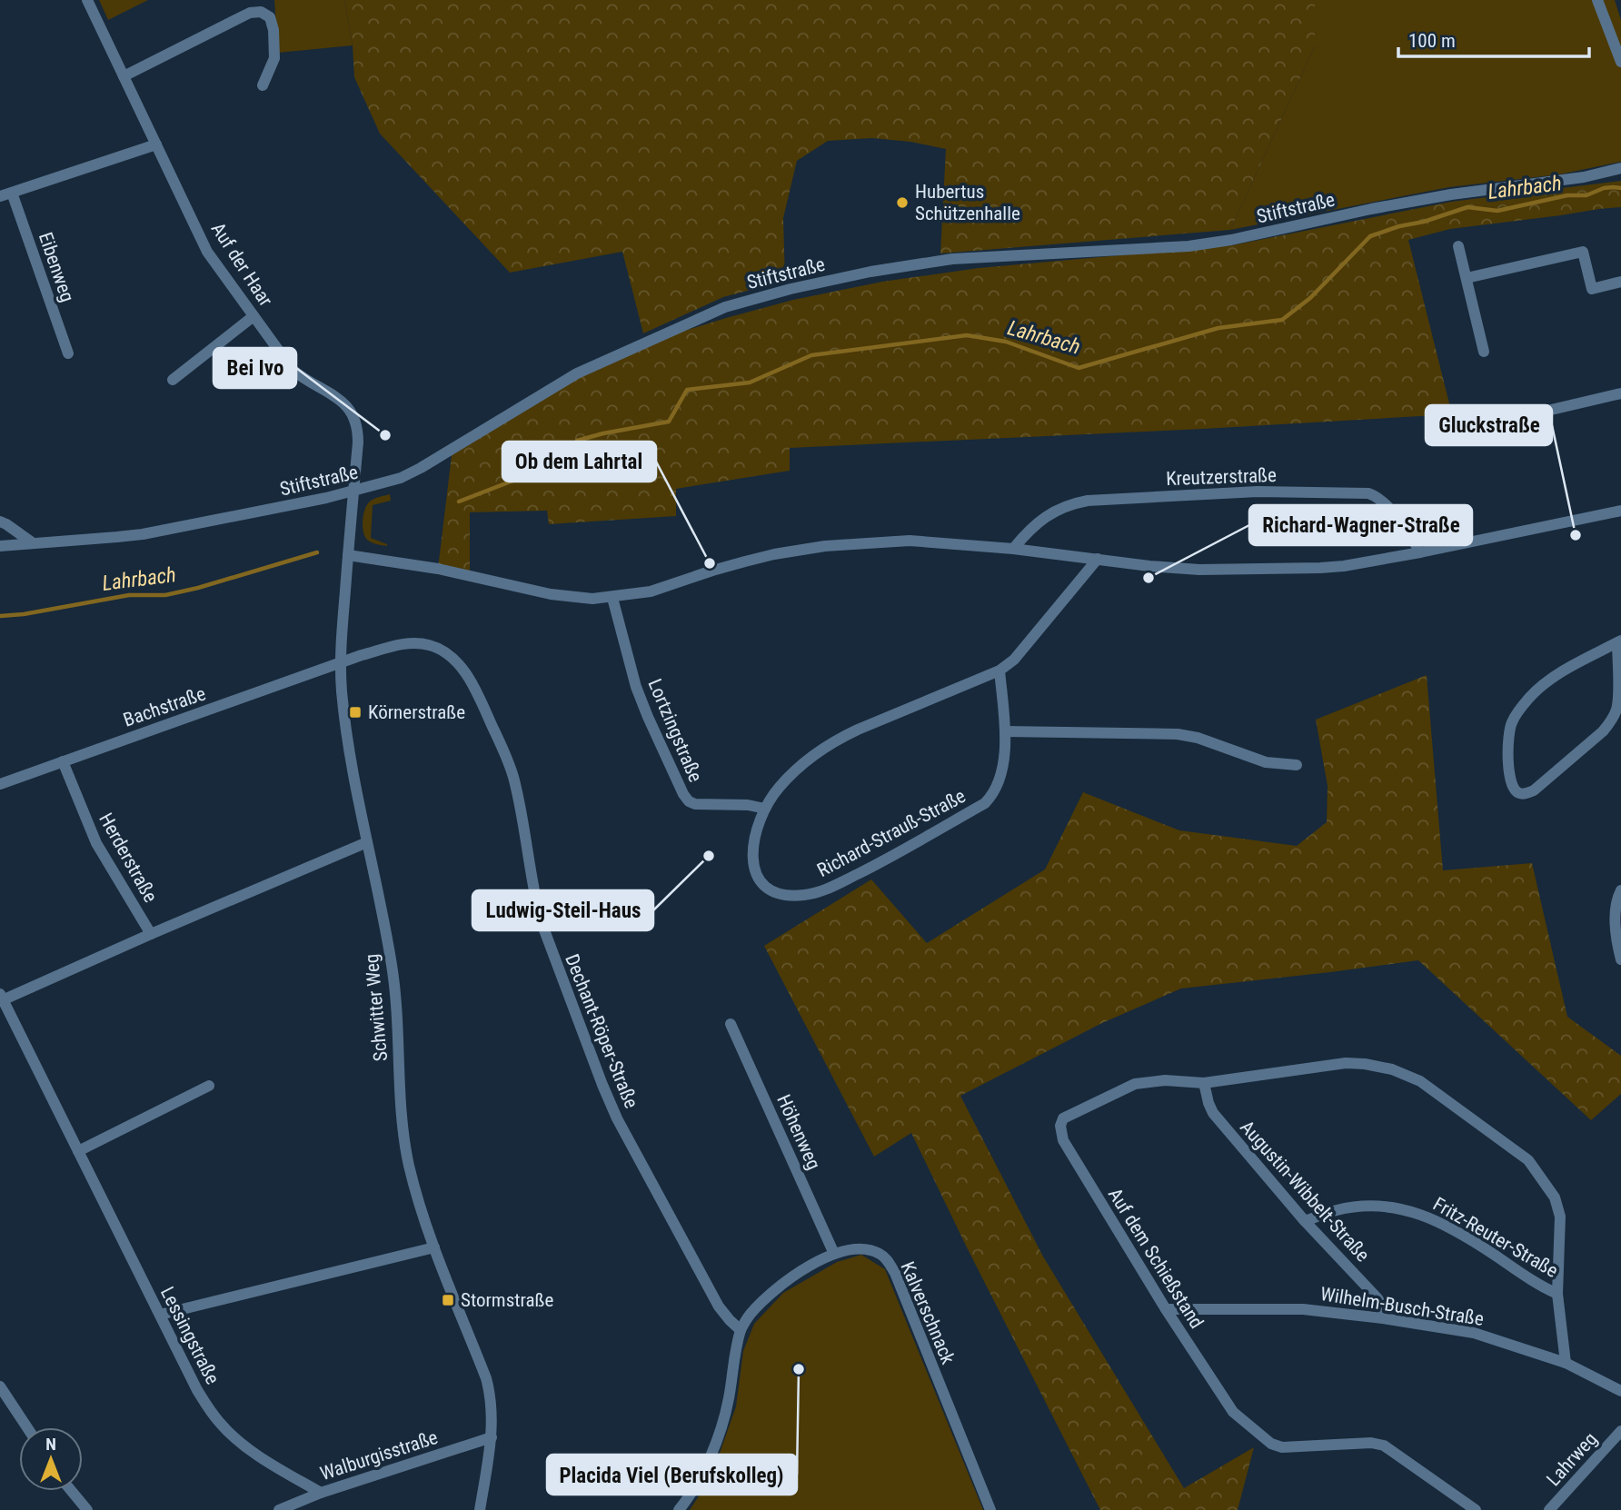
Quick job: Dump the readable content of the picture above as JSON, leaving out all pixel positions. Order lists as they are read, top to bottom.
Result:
{
  "streets": {
    "street": [
      "Stiftstraße",
      "Auf der Haar",
      "Eibenweg",
      "Kreutzerstraße",
      "Bachstraße",
      "Lortzingstraße",
      "Richard-Strauß-Straße",
      "Herderstraße",
      "Schwitter Weg",
      "Dechant-Röper-Straße",
      "Höhenweg",
      "Augustin-Wibbelt-Straße",
      "Fritz-Reuter-Straße",
      "Auf dem Schießstand",
      "Wilhelm-Busch-Straße",
      "Kalverschnack",
      "Lessingstraße",
      "Walburgisstraße",
      "Lahrweg"
    ]
  },
  "crossings": [
    ["Stiftstraße", "Auf der Haar"],
    ["Stiftstraße", "Schwitter Weg"],
    ["Auf der Haar", "Schwitter Weg"],
    ["Bachstraße", "Herderstraße"],
    ["Bachstraße", "Schwitter Weg"],
    ["Bachstraße", "Dechant-Röper-Straße"],
    ["Lortzingstraße", "Richard-Strauß-Straße"],
    ["Schwitter Weg", "Dechant-Röper-Straße"],
    ["Schwitter Weg", "Walburgisstraße"],
    ["Dechant-Röper-Straße", "Kalverschnack"],
    ["Höhenweg", "Kalverschnack"],
    ["Augustin-Wibbelt-Straße", "Fritz-Reuter-Straße"],
    ["Augustin-Wibbelt-Straße", "Auf dem Schießstand"],
    ["Augustin-Wibbelt-Straße", "Wilhelm-Busch-Straße"],
    ["Auf dem Schießstand", "Wilhelm-Busch-Straße"],
    ["Lessingstraße", "Walburgisstraße"]
  ],
  "water": ["Lahrbach"],
  "places": {
    "other": [
      "Hubertus Schützenhalle",
      "Bei Ivo",
      "Gluckstraße",
      "Ob dem Lahrtal",
      "Richard-Wagner-Straße",
      "Ludwig-Steil-Haus",
      "Placida Viel (Berufskolleg)"
    ],
    "transit": ["Körnerstraße", "Stormstraße"]
  },
  "scale_bar": "100 m",
  "north": "top"
}
